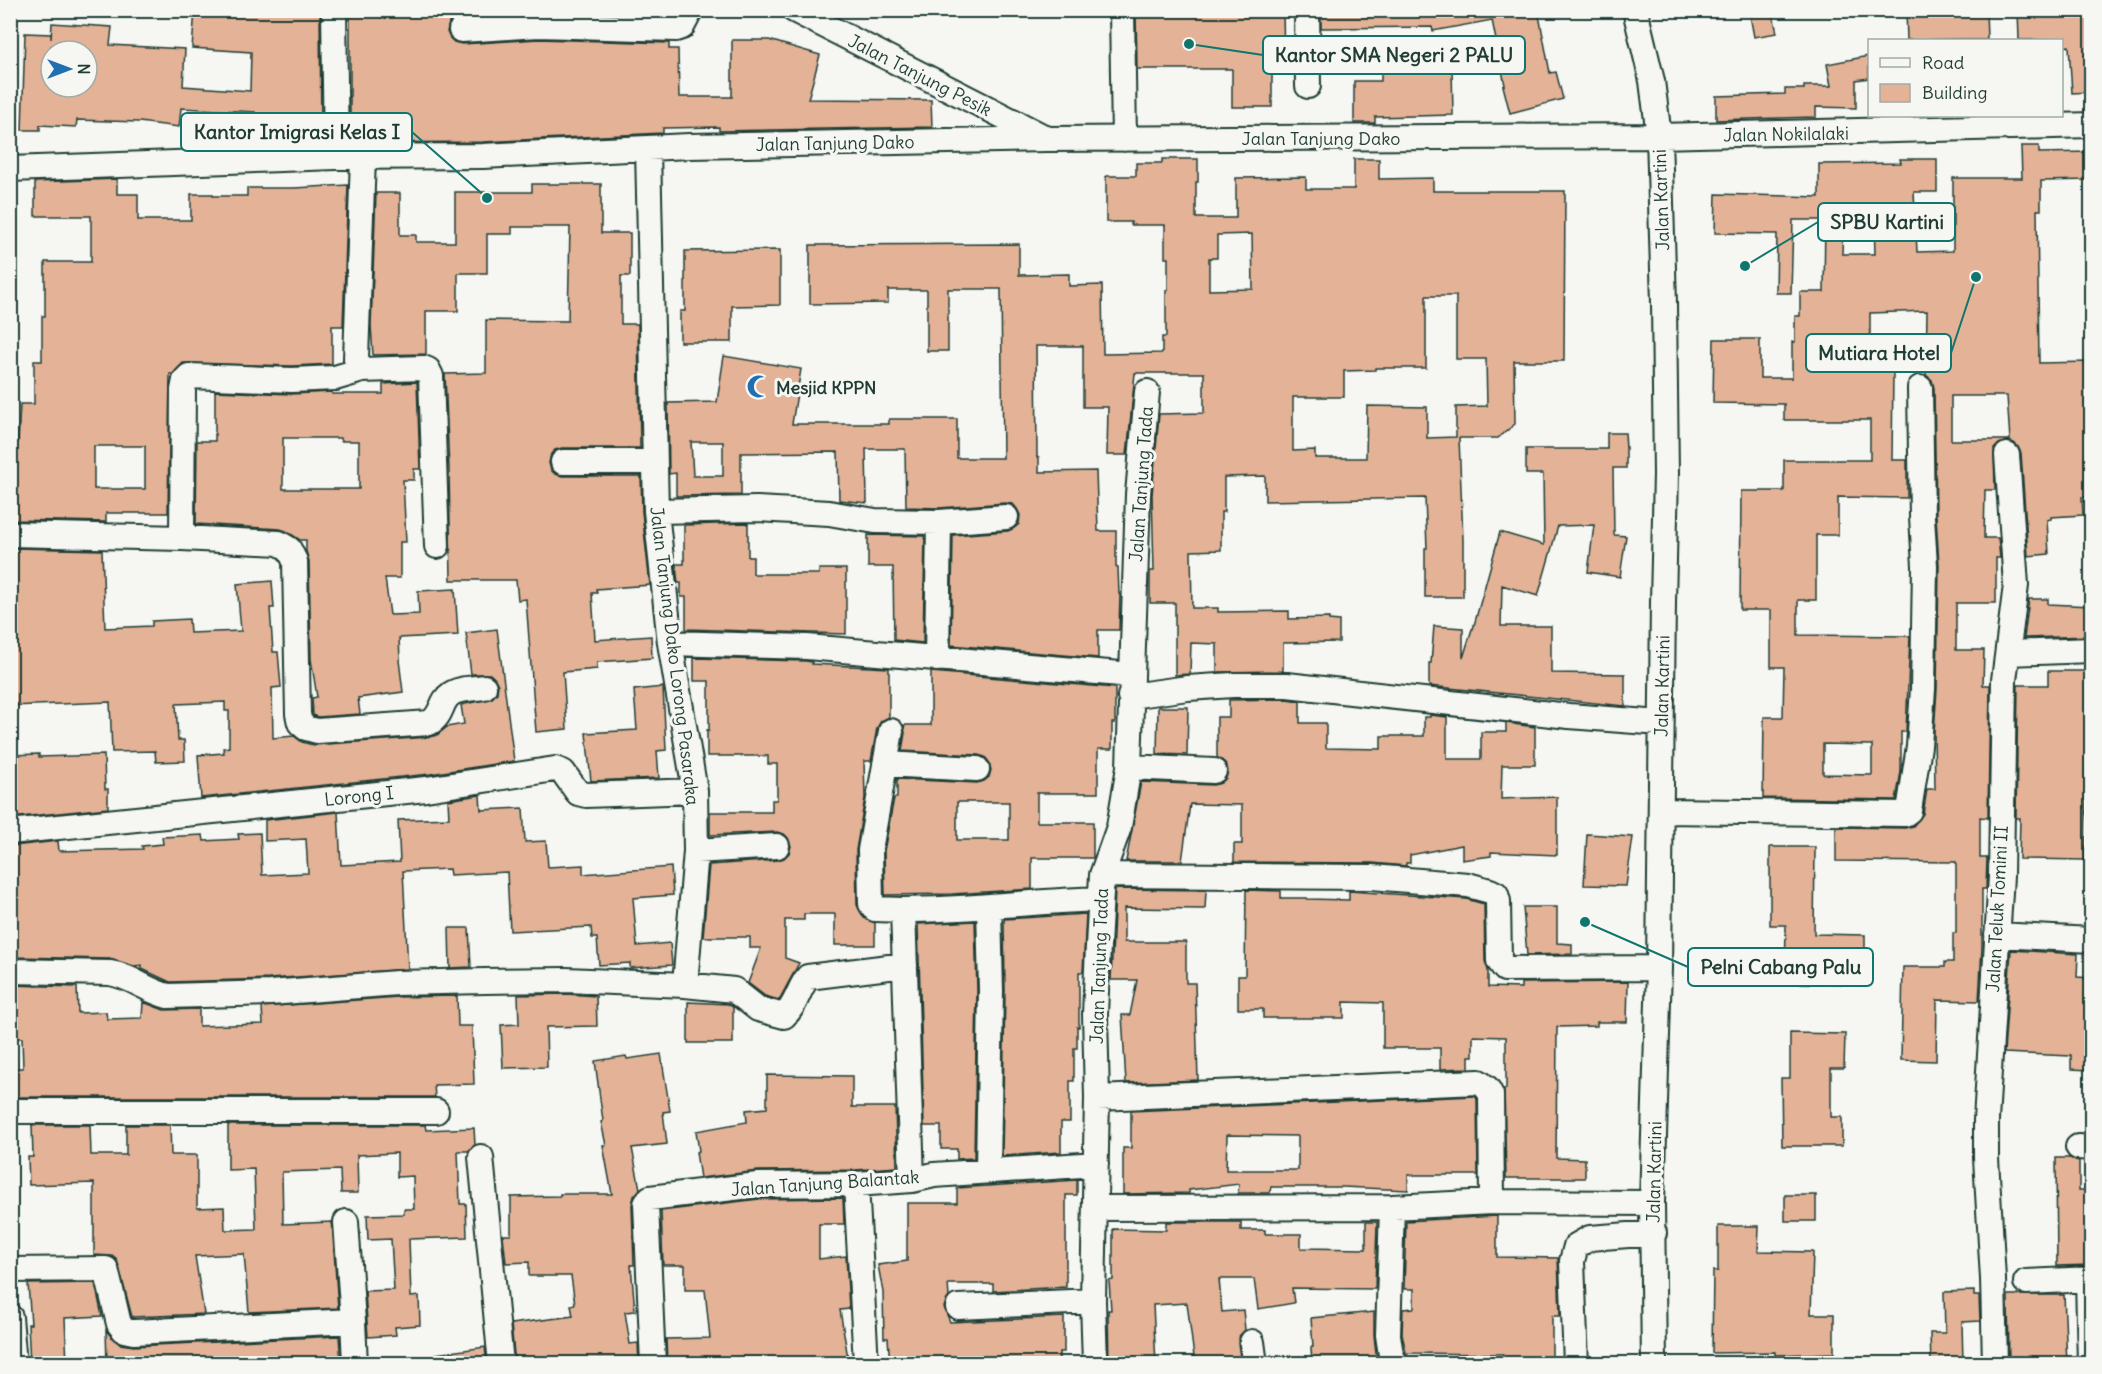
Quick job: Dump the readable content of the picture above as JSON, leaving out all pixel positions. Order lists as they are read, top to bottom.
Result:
{
  "streets": {
    "street": [
      "Jalan Tanjung Pesik",
      "Jalan Nokilalaki",
      "Jalan Tanjung Dako",
      "Jalan Kartini",
      "Jalan Tanjung Tada",
      "Jalan Tanjung Dako Lorong Pasaraka",
      "Lorong I",
      "Jalan Teluk Tomini II",
      "Jalan Tanjung Balantak"
    ]
  },
  "crossings": [
    ["Jalan Tanjung Pesik", "Jalan Tanjung Dako"],
    ["Jalan Nokilalaki", "Jalan Tanjung Dako"],
    ["Jalan Nokilalaki", "Jalan Kartini"],
    ["Jalan Tanjung Dako", "Jalan Kartini"],
    ["Jalan Tanjung Dako", "Jalan Tanjung Dako Lorong Pasaraka"],
    ["Jalan Tanjung Tada", "Jalan Tanjung Balantak"],
    ["Jalan Tanjung Dako Lorong Pasaraka", "Lorong I"]
  ],
  "places": {
    "other": [
      "Kantor SMA Negeri 2 PALU",
      "Kantor Imigrasi Kelas I",
      "SPBU Kartini",
      "Mutiara Hotel",
      "Pelni Cabang Palu"
    ],
    "mosque": ["Mesjid KPPN"]
  },
  "legend": ["Road", "Building"],
  "north": "right"
}
